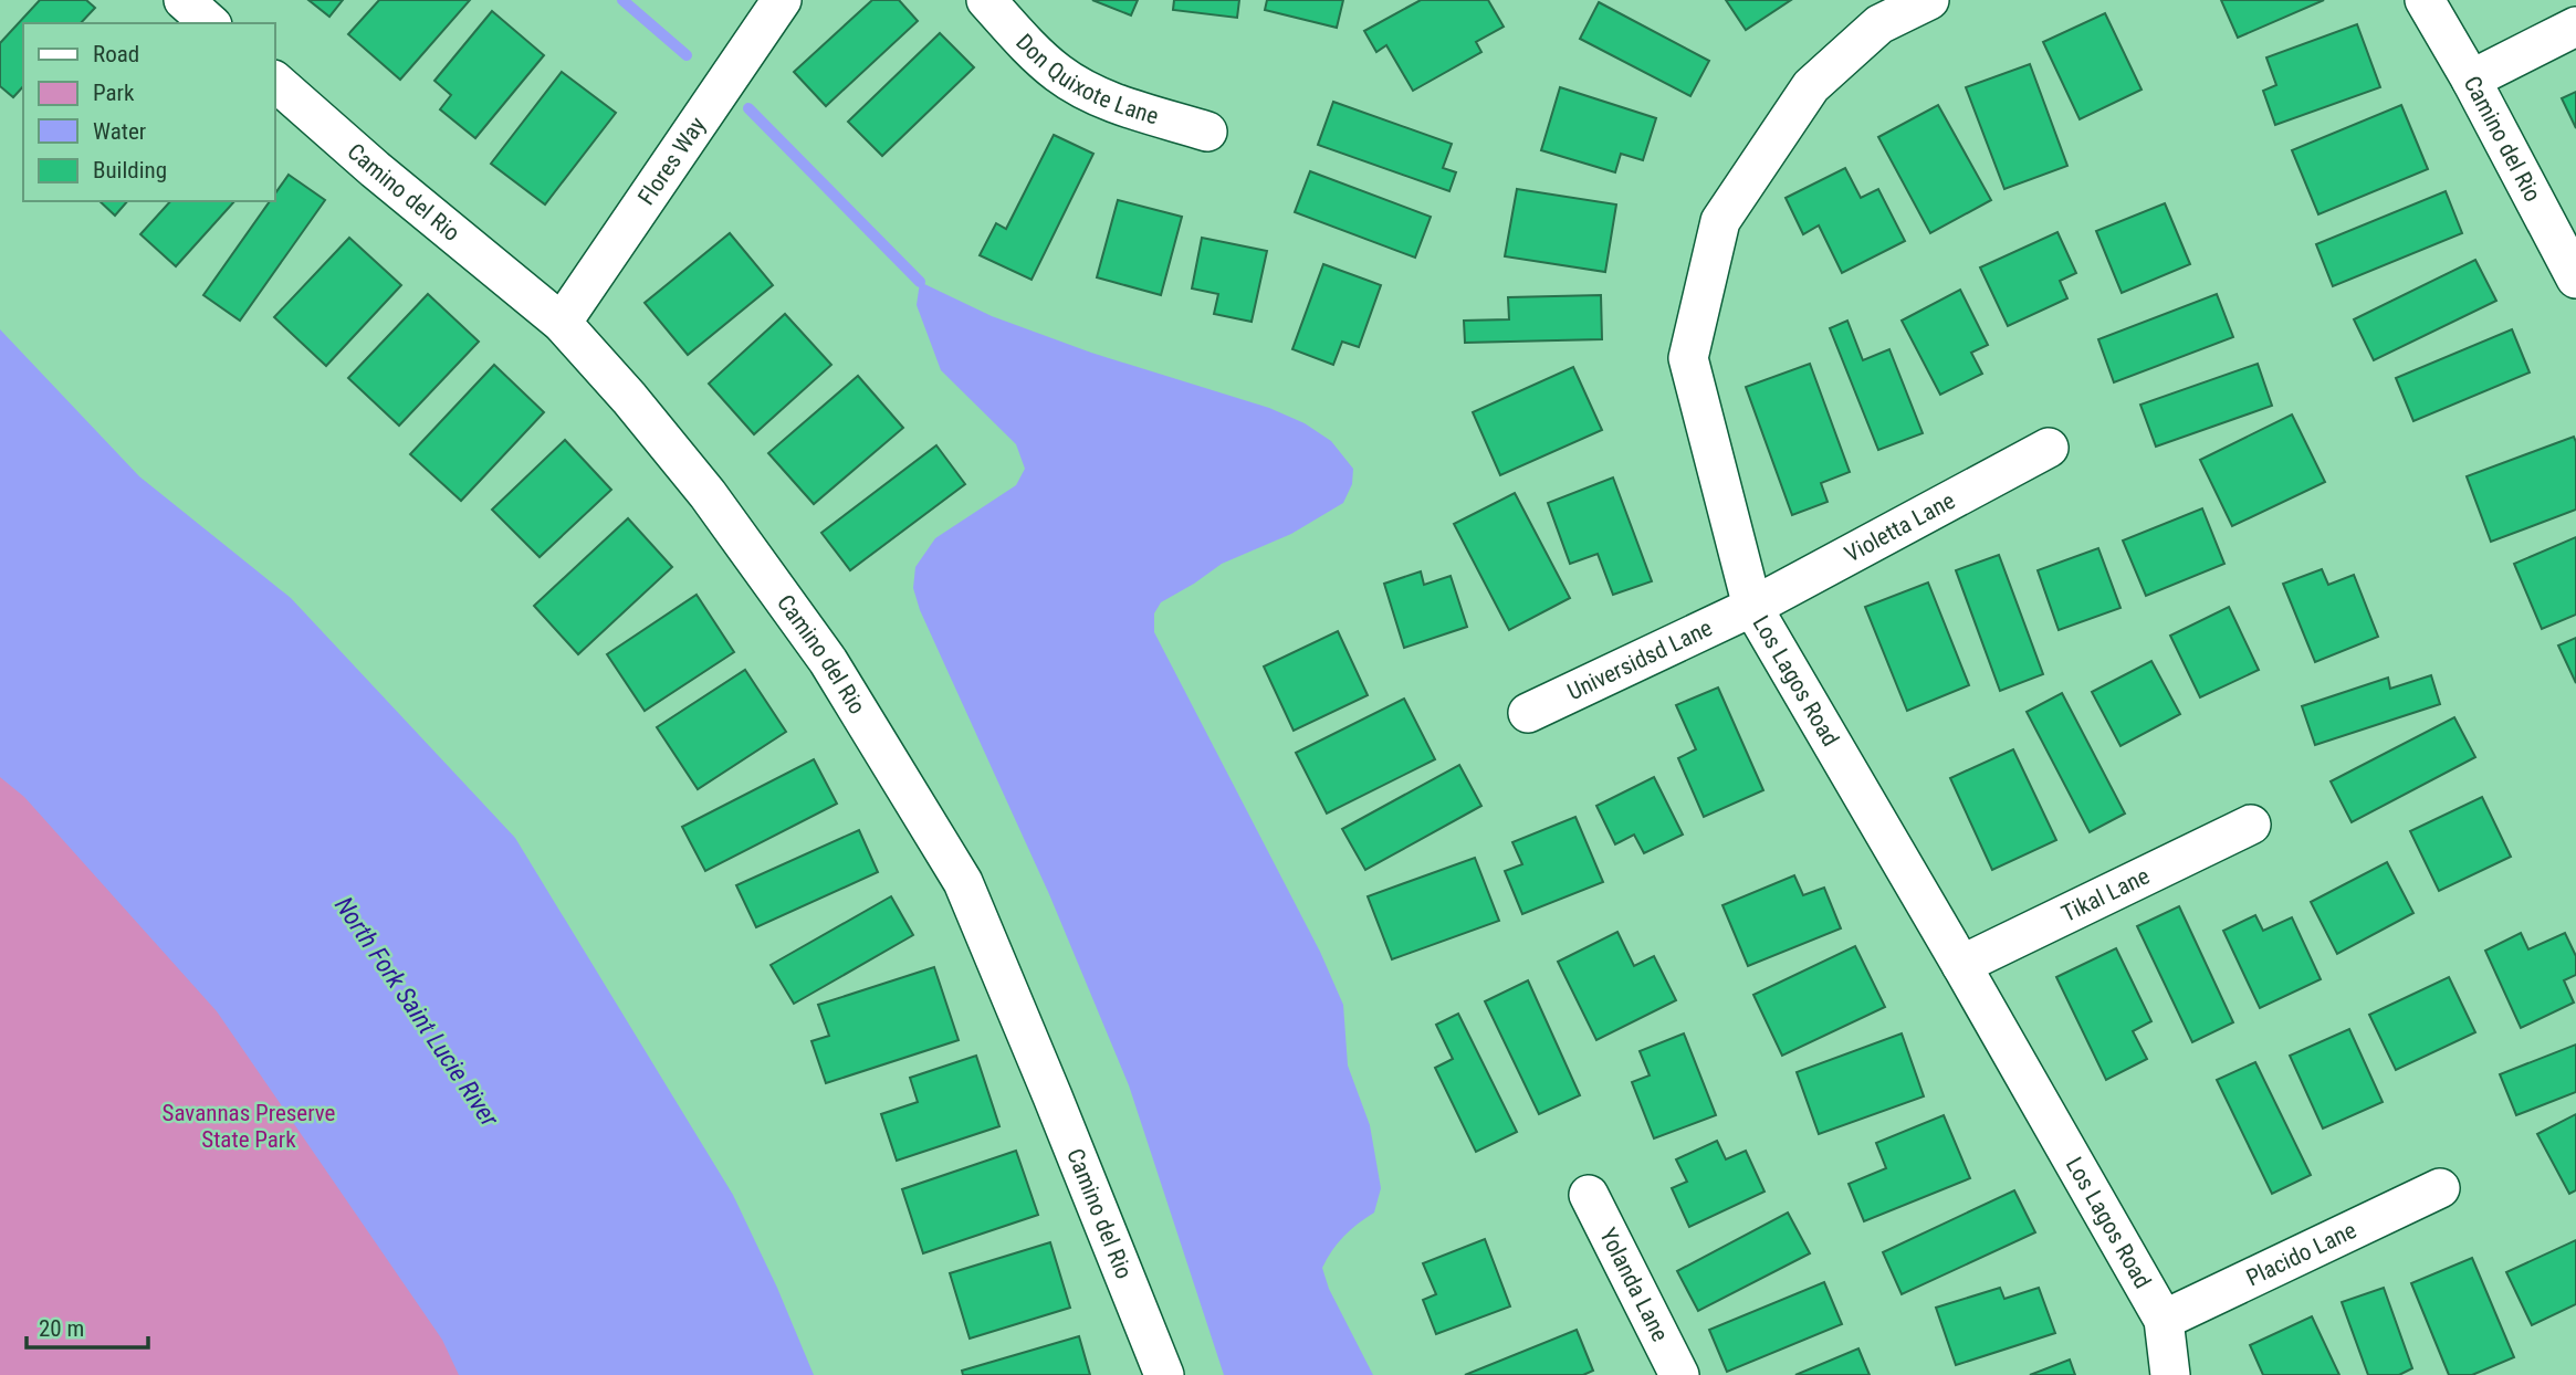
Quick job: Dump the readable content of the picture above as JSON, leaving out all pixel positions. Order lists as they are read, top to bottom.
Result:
{
  "streets": {
    "street": [
      "Don Quixote Lane",
      "Camino del Rio",
      "Flores Way",
      "Violetta Lane",
      "Universidsd Lane",
      "Los Lagos Road",
      "Tikal Lane",
      "Placido Lane",
      "Yolanda Lane"
    ]
  },
  "crossings": [
    ["Camino del Rio", "Flores Way"],
    ["Violetta Lane", "Universidsd Lane"],
    ["Violetta Lane", "Los Lagos Road"],
    ["Universidsd Lane", "Los Lagos Road"],
    ["Los Lagos Road", "Tikal Lane"],
    ["Los Lagos Road", "Placido Lane"]
  ],
  "water": ["North Fork Saint Lucie River"],
  "parks": ["Savannas Preserve State Park"],
  "legend": [
    "Road",
    "Park",
    "Water",
    "Building"
  ],
  "scale_bar": "20 m"
}
